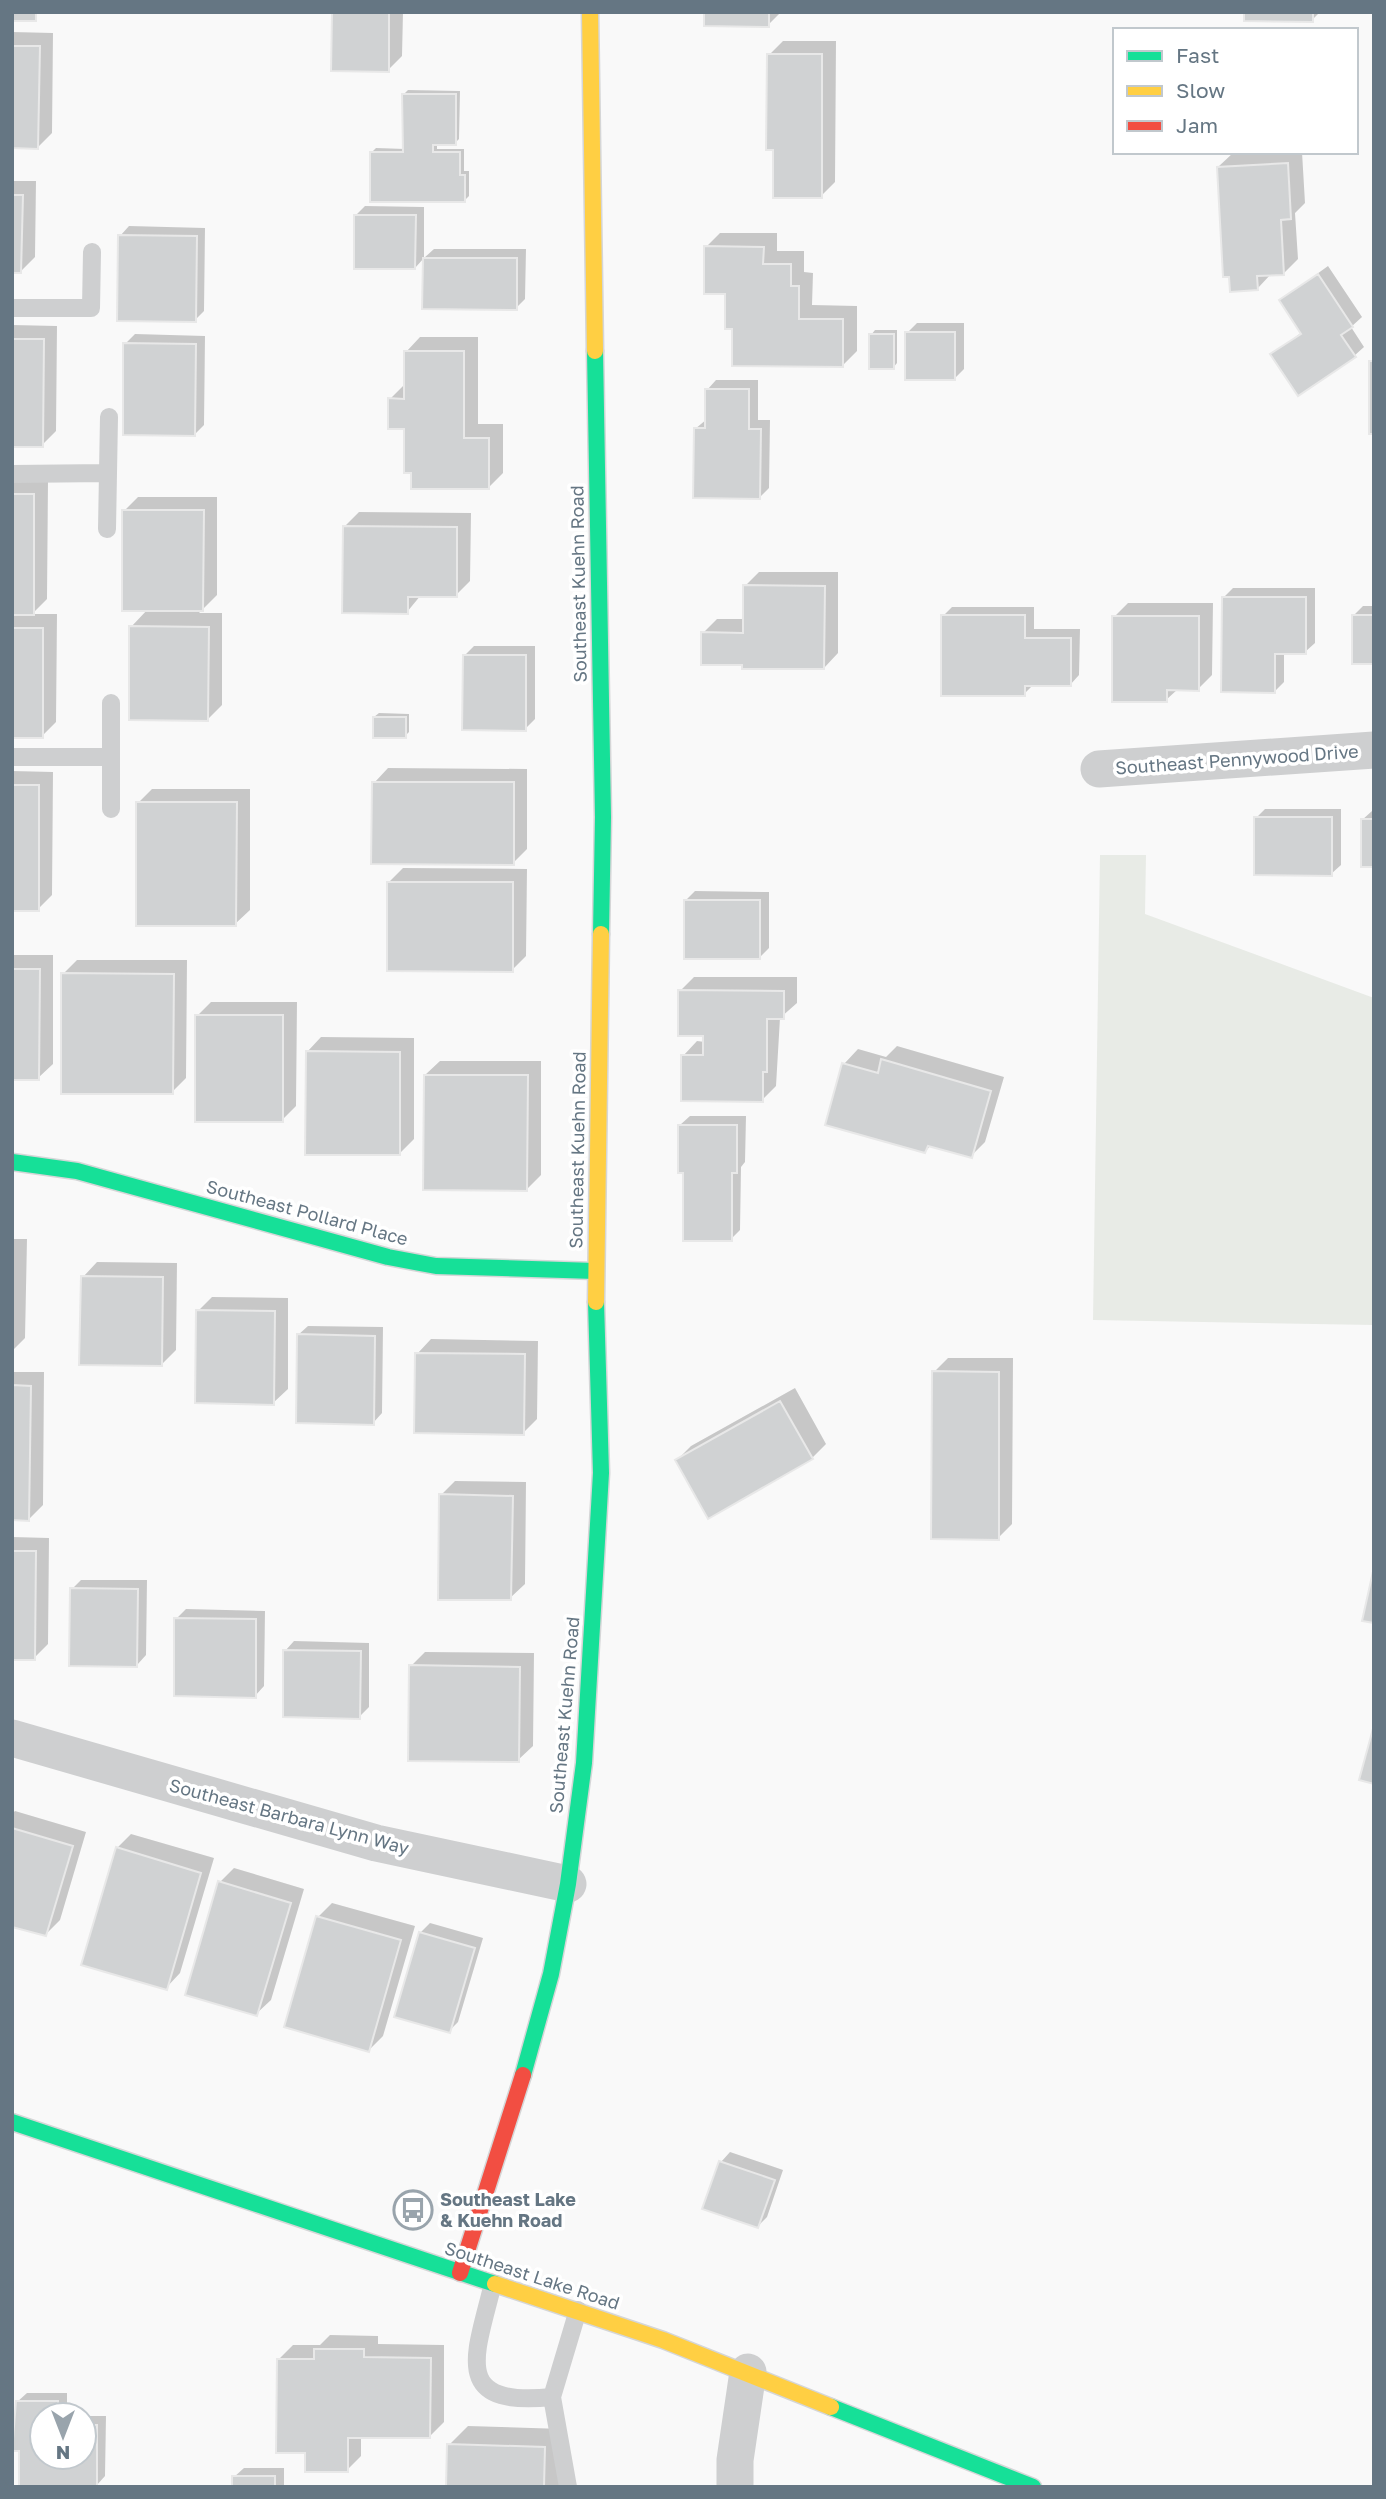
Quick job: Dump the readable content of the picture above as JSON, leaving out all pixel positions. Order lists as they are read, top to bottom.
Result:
{
  "streets": {
    "street": [
      "Southeast Kuehn Road",
      "Southeast Pennywood Drive",
      "Southeast Pollard Place",
      "Southeast Barbara Lynn Way",
      "Southeast Lake Road"
    ]
  },
  "crossings": [
    ["Southeast Kuehn Road", "Southeast Pollard Place"],
    ["Southeast Kuehn Road", "Southeast Barbara Lynn Way"],
    ["Southeast Kuehn Road", "Southeast Lake Road"]
  ],
  "places": {
    "bus stop": ["Southeast Lake & Kuehn Road"]
  },
  "legend": ["Fast", "Slow", "Jam"],
  "north": "bottom"
}
